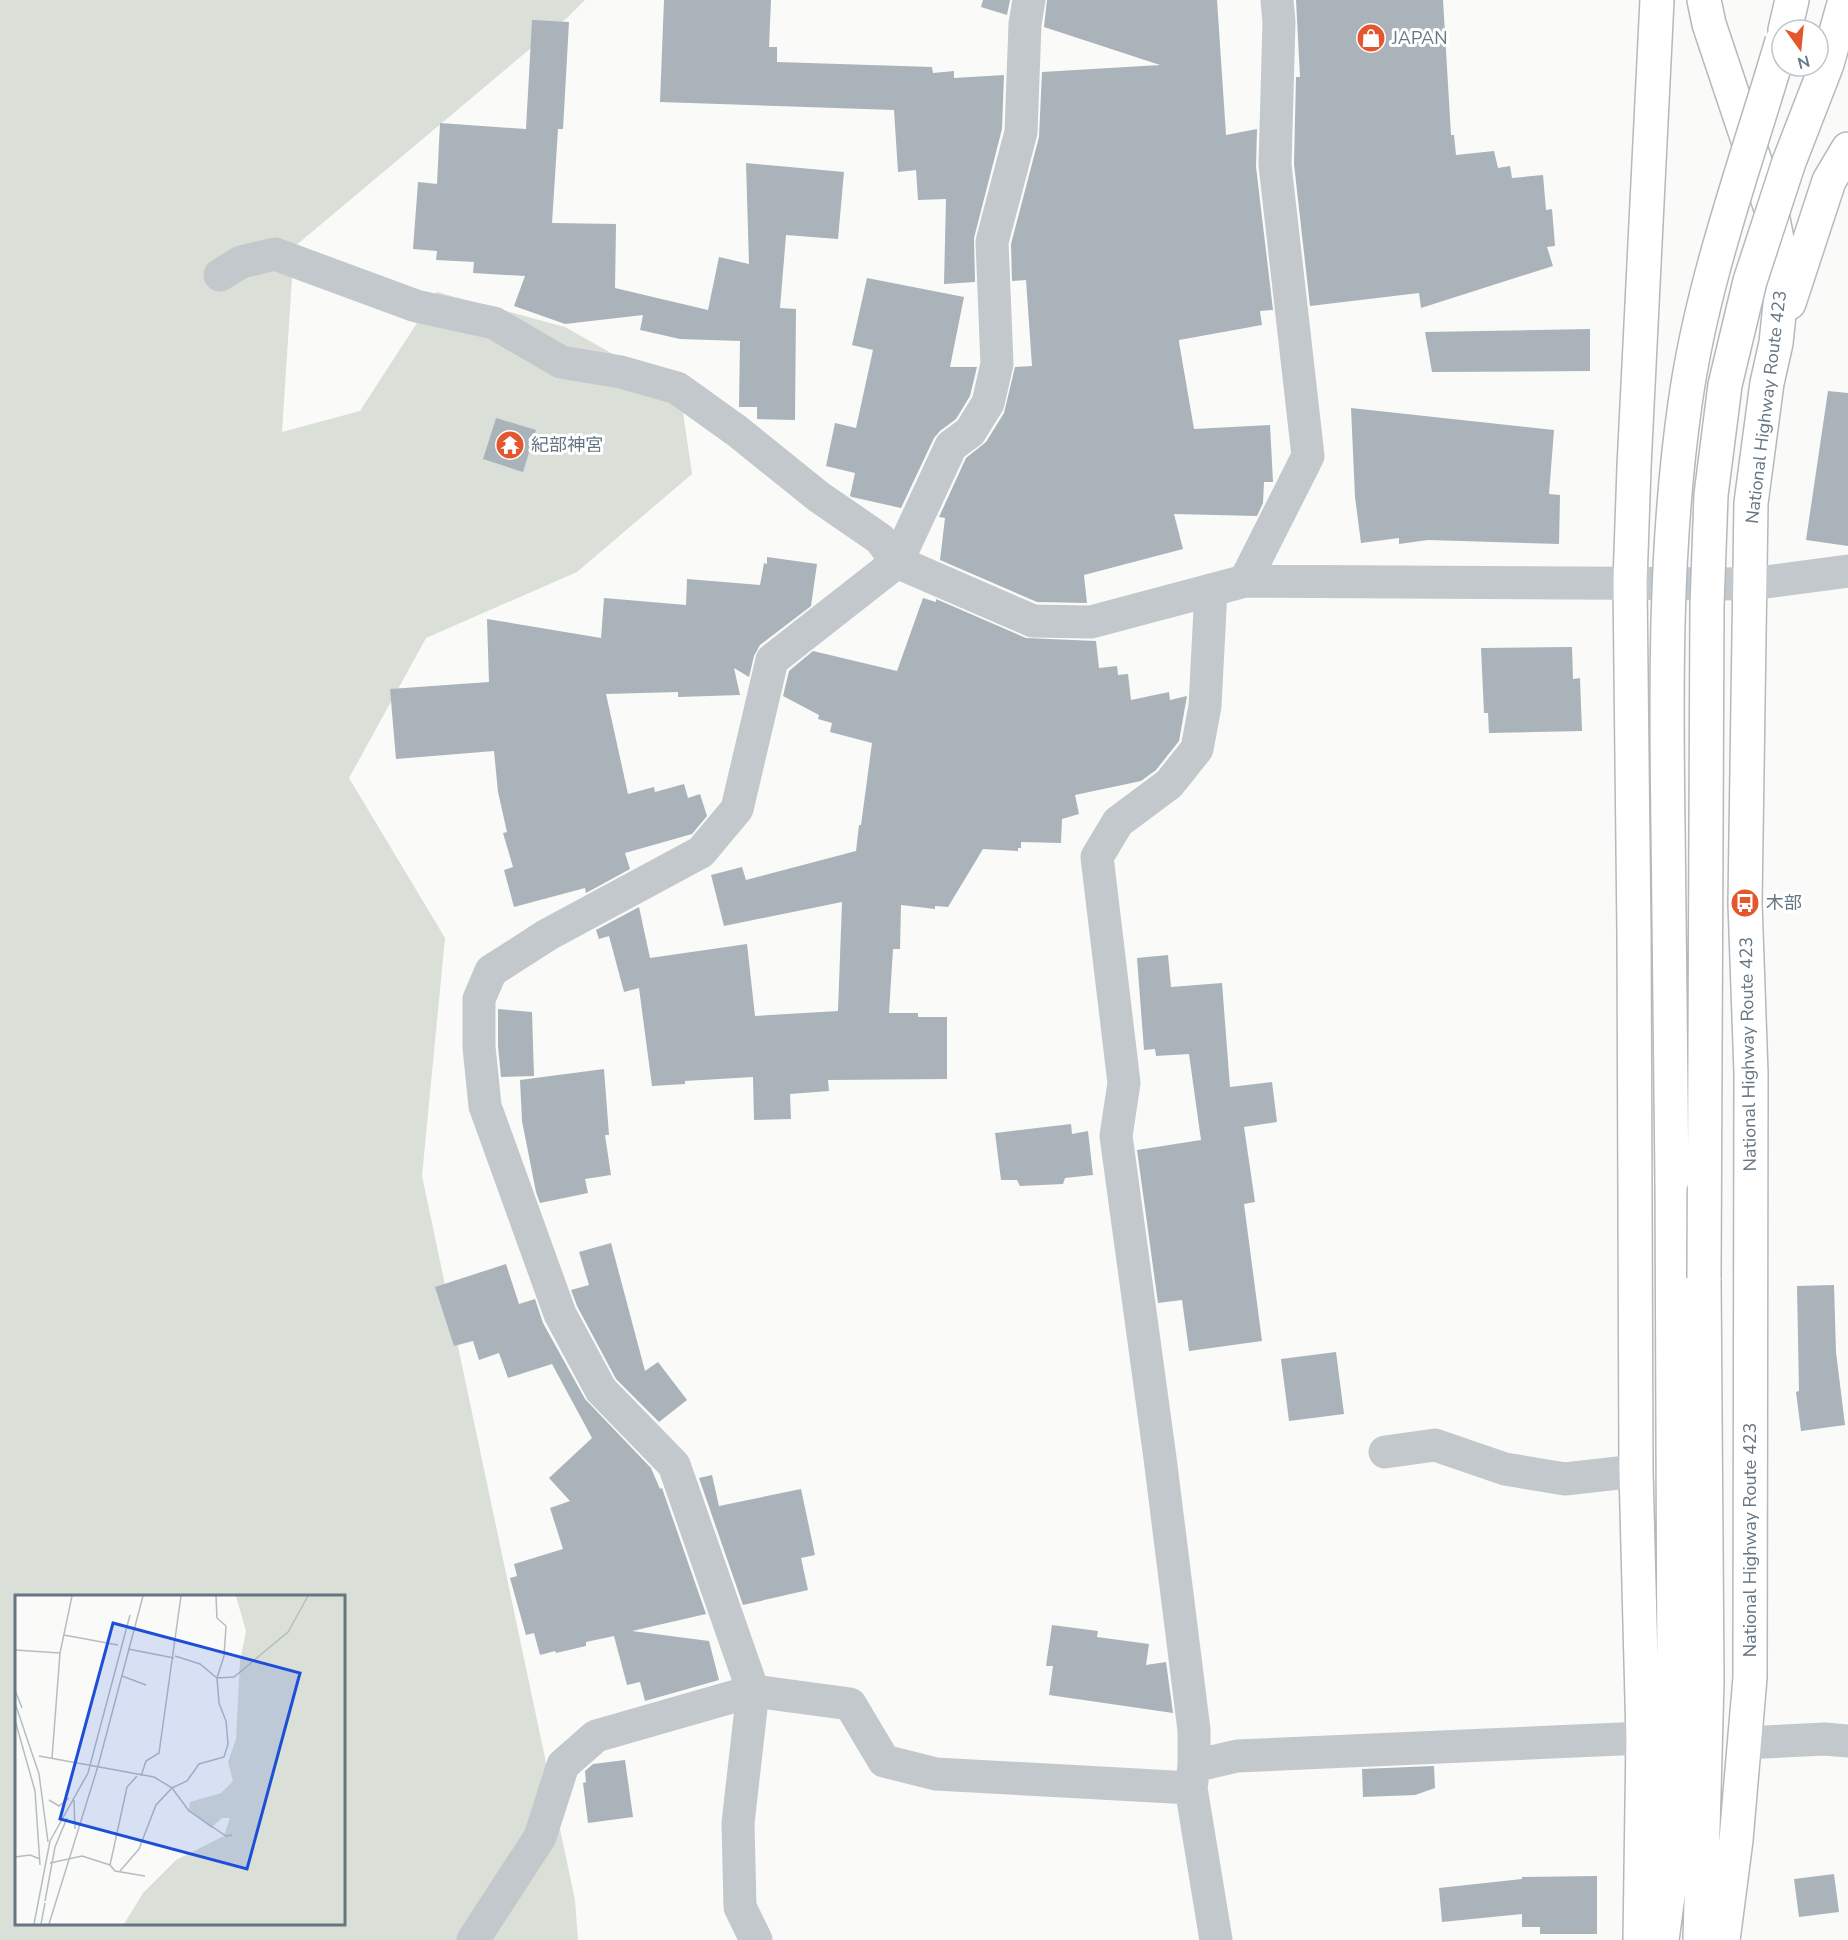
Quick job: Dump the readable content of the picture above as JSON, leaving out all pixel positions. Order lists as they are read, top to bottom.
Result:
{
  "streets": {
    "highway": ["National Highway Route 423"]
  },
  "places": {
    "shop": ["JAPAN"],
    "temple": ["紀部神宮"],
    "bus stop": ["木部"]
  },
  "north": "bottom"
}
